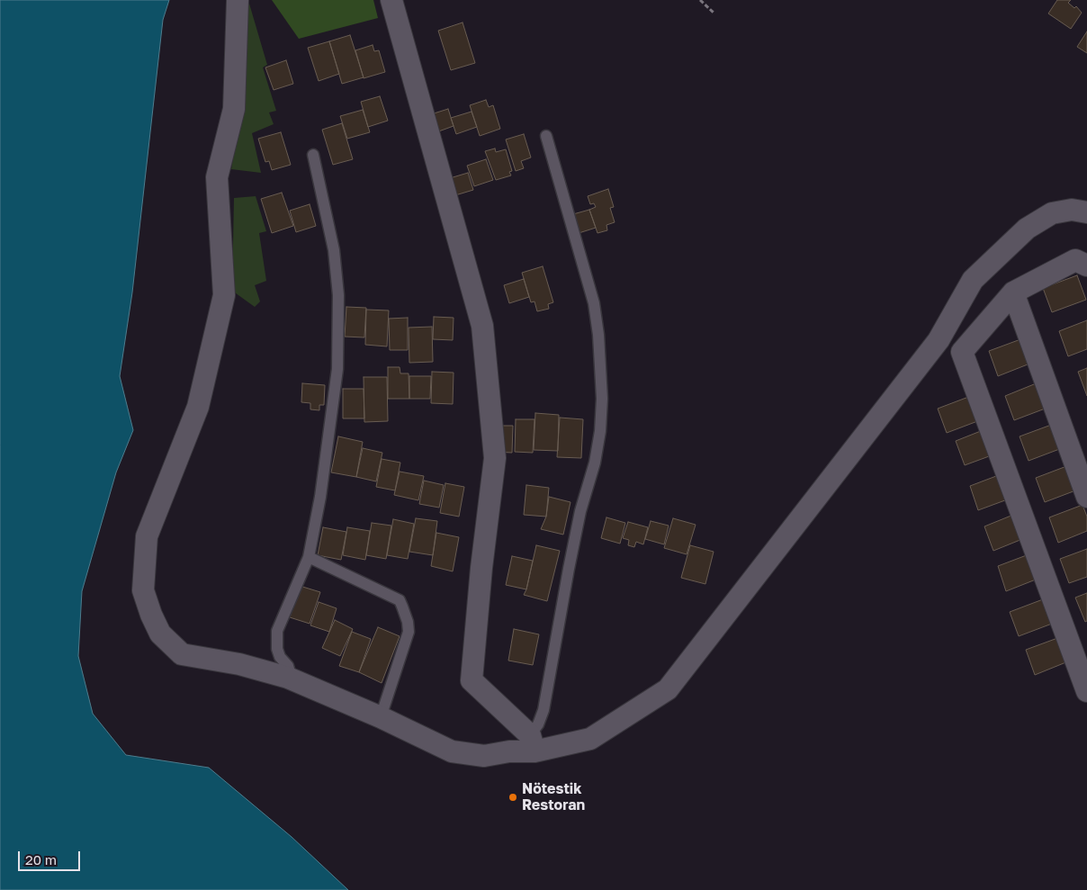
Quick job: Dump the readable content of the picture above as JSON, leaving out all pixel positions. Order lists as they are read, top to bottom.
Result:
{
  "places": ["Nötestik Restoran"],
  "scale_bar": "20 m"
}
